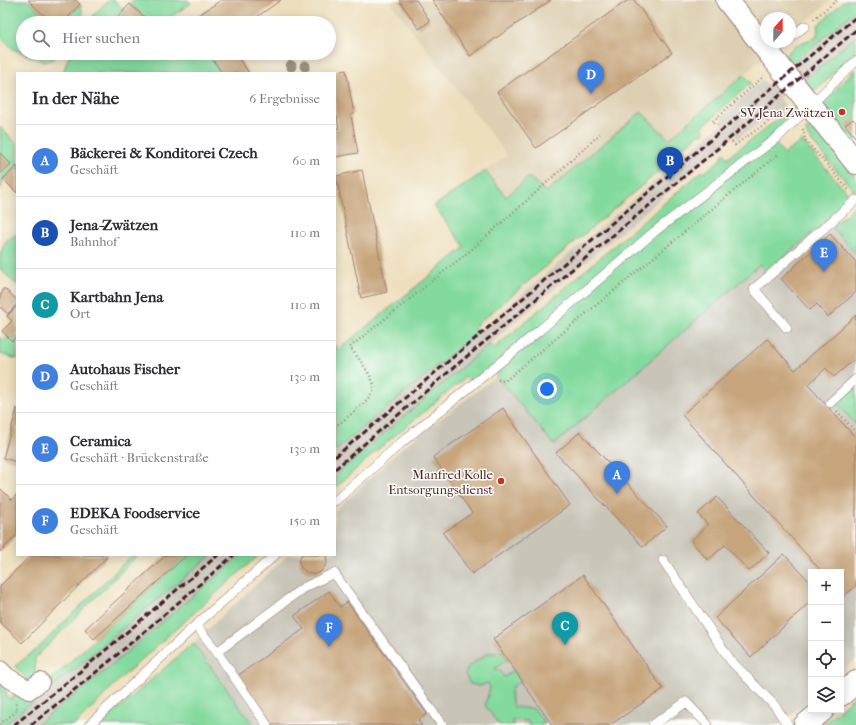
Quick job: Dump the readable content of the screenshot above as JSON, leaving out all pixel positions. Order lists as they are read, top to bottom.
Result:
{
  "places": ["SV Jena Zwätzen", "Manfred Kolle Entsorgungsdienst"],
  "north": "top",
  "page": {
    "search": "Hier suchen",
    "pins": [
      "D",
      "B",
      "E",
      "A",
      "C",
      "F"
    ],
    "heading": ["In der Nähe", "6 Ergebnisse"],
    "list": [
      {
        "mark": "A",
        "name": "Bäckerei & Konditorei Czech",
        "note": "Geschäft",
        "value": "60 m"
      },
      {
        "mark": "B",
        "name": "Jena-Zwätzen",
        "note": "Bahnhof",
        "value": "110 m"
      },
      {
        "mark": "C",
        "name": "Kartbahn Jena",
        "note": "Ort",
        "value": "110 m"
      },
      {
        "mark": "D",
        "name": "Autohaus Fischer",
        "note": "Geschäft",
        "value": "130 m"
      },
      {
        "mark": "E",
        "name": "Ceramica",
        "note": "Geschäft · Brückenstraße",
        "value": "130 m"
      },
      {
        "mark": "F",
        "name": "EDEKA Foodservice",
        "note": "Geschäft",
        "value": "150 m"
      }
    ],
    "map_buttons": ["+", "−"]
  }
}
